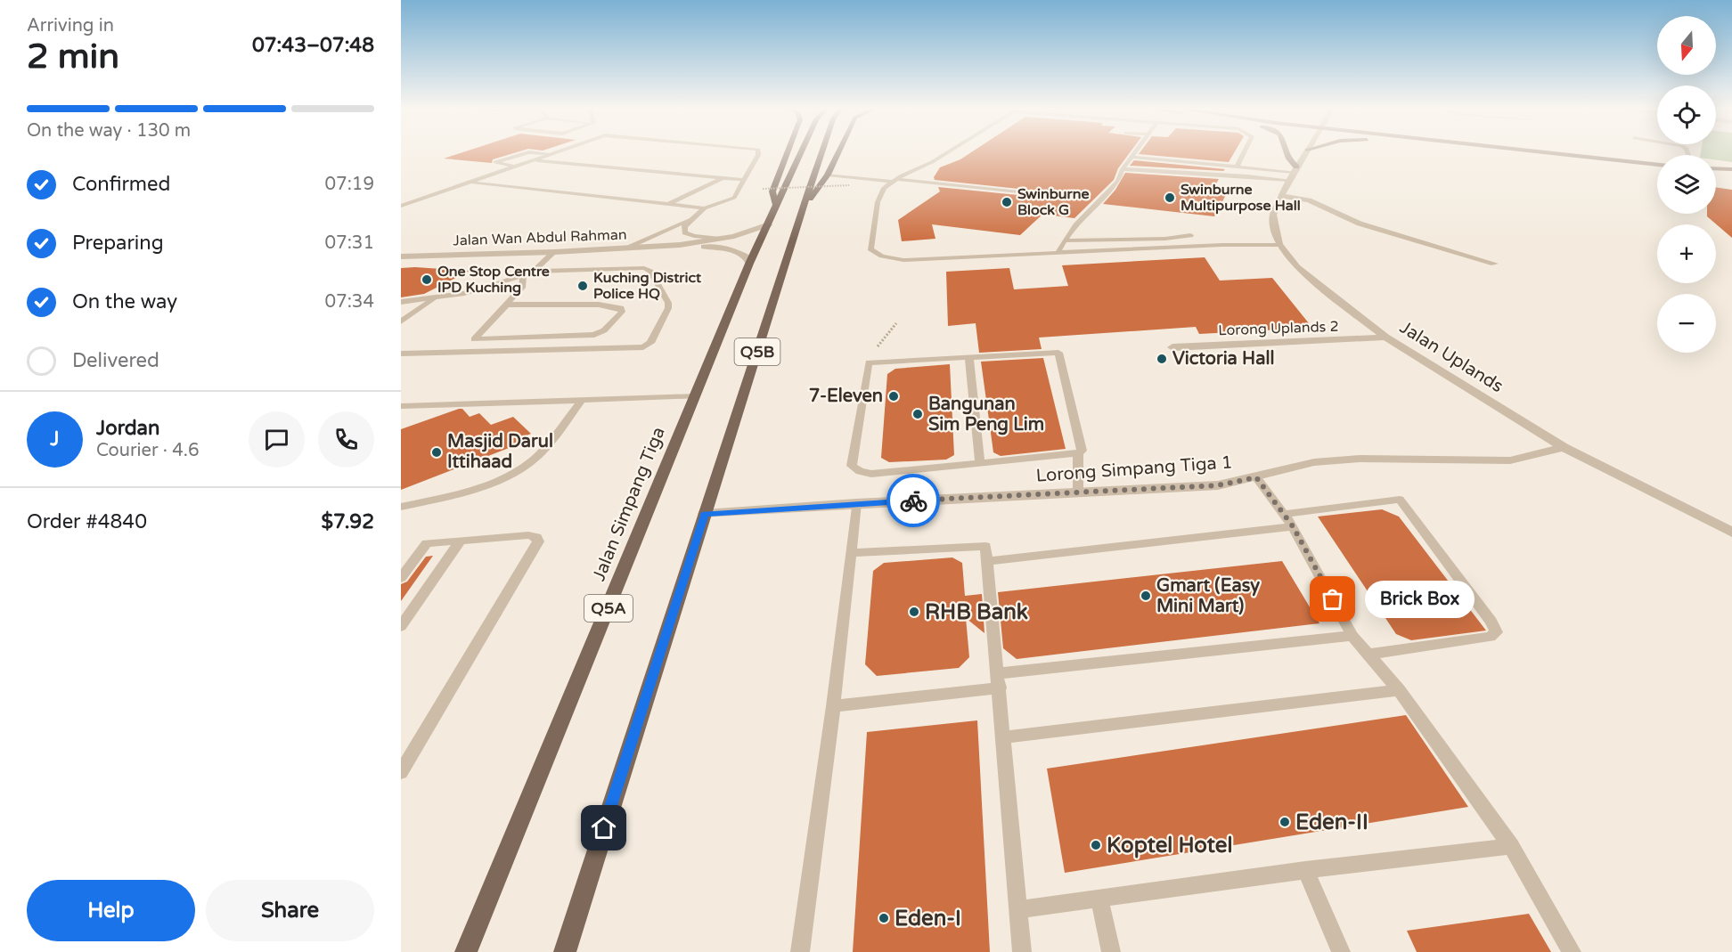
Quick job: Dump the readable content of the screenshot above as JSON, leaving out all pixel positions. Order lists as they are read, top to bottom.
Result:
{
  "streets": {
    "main road": ["Q5B", "Jalan Simpang Tiga", "Q5A"],
    "street": [
      "Jalan Wan Abdul Rahman",
      "Lorong Uplands 2",
      "Jalan Uplands",
      "Lorong Simpang Tiga 1"
    ]
  },
  "crossings": [
    ["Lorong Uplands 2", "Jalan Uplands"],
    ["Q5B", "Lorong Simpang Tiga 1"],
    ["Jalan Uplands", "Lorong Simpang Tiga 1"],
    ["Jalan Simpang Tiga", "Q5A"]
  ],
  "places": [
    "Swinburne Multipurpose Hall",
    "Swinburne Block G",
    "One Stop Centre IPD Kuching",
    "Kuching District Police HQ",
    "Victoria Hall",
    "7-Eleven",
    "Bangunan Sim Peng Lim",
    "Masjid Darul Ittihaad",
    "Gmart (Easy Mini Mart)",
    "Brick Box",
    "RHB Bank",
    "Eden-II",
    "Koptel Hotel",
    "Eden-I"
  ],
  "north": "bottom",
  "page": {
    "heading": ["2 min", "Arriving in", "07:43–07:48"],
    "panel": [
      "Jordan",
      "Courier · 4.6",
      "Order #4840",
      "$7.92"
    ],
    "map_buttons": ["+", "−"],
    "bar": "On the way · 130 m",
    "list": [
      ["Confirmed", "07:19"],
      ["Preparing", "07:31"],
      ["On the way", "07:34"],
      "Delivered"
    ],
    "round": "J",
    "bubble": "Brick Box",
    "buttons": ["Help", "Share"]
  }
}
